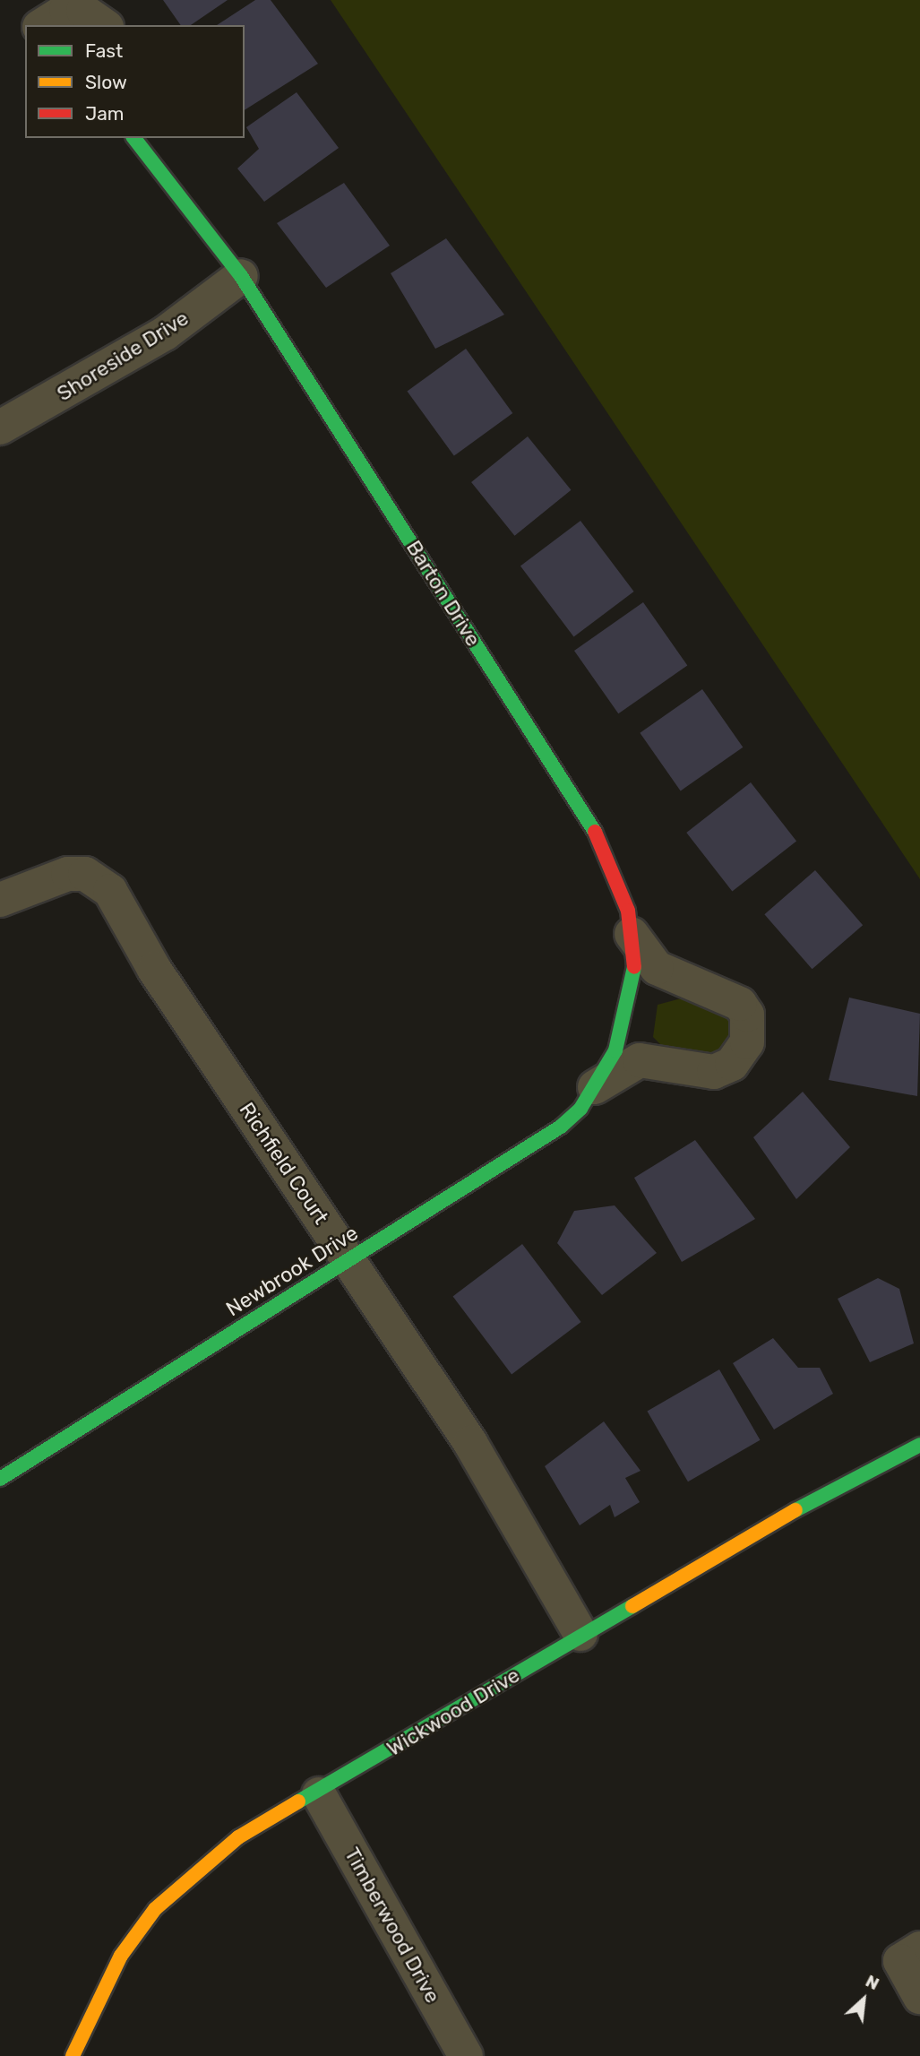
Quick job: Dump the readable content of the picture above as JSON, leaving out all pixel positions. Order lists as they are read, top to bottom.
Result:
{
  "streets": {
    "street": [
      "Shoreside Drive",
      "Barton Drive",
      "Richfield Court",
      "Newbrook Drive",
      "Wickwood Drive",
      "Timberwood Drive"
    ]
  },
  "crossings": [
    ["Shoreside Drive", "Barton Drive"],
    ["Barton Drive", "Newbrook Drive"],
    ["Richfield Court", "Newbrook Drive"],
    ["Richfield Court", "Wickwood Drive"],
    ["Wickwood Drive", "Timberwood Drive"]
  ],
  "legend": ["Fast", "Slow", "Jam"],
  "north": "top right"
}
